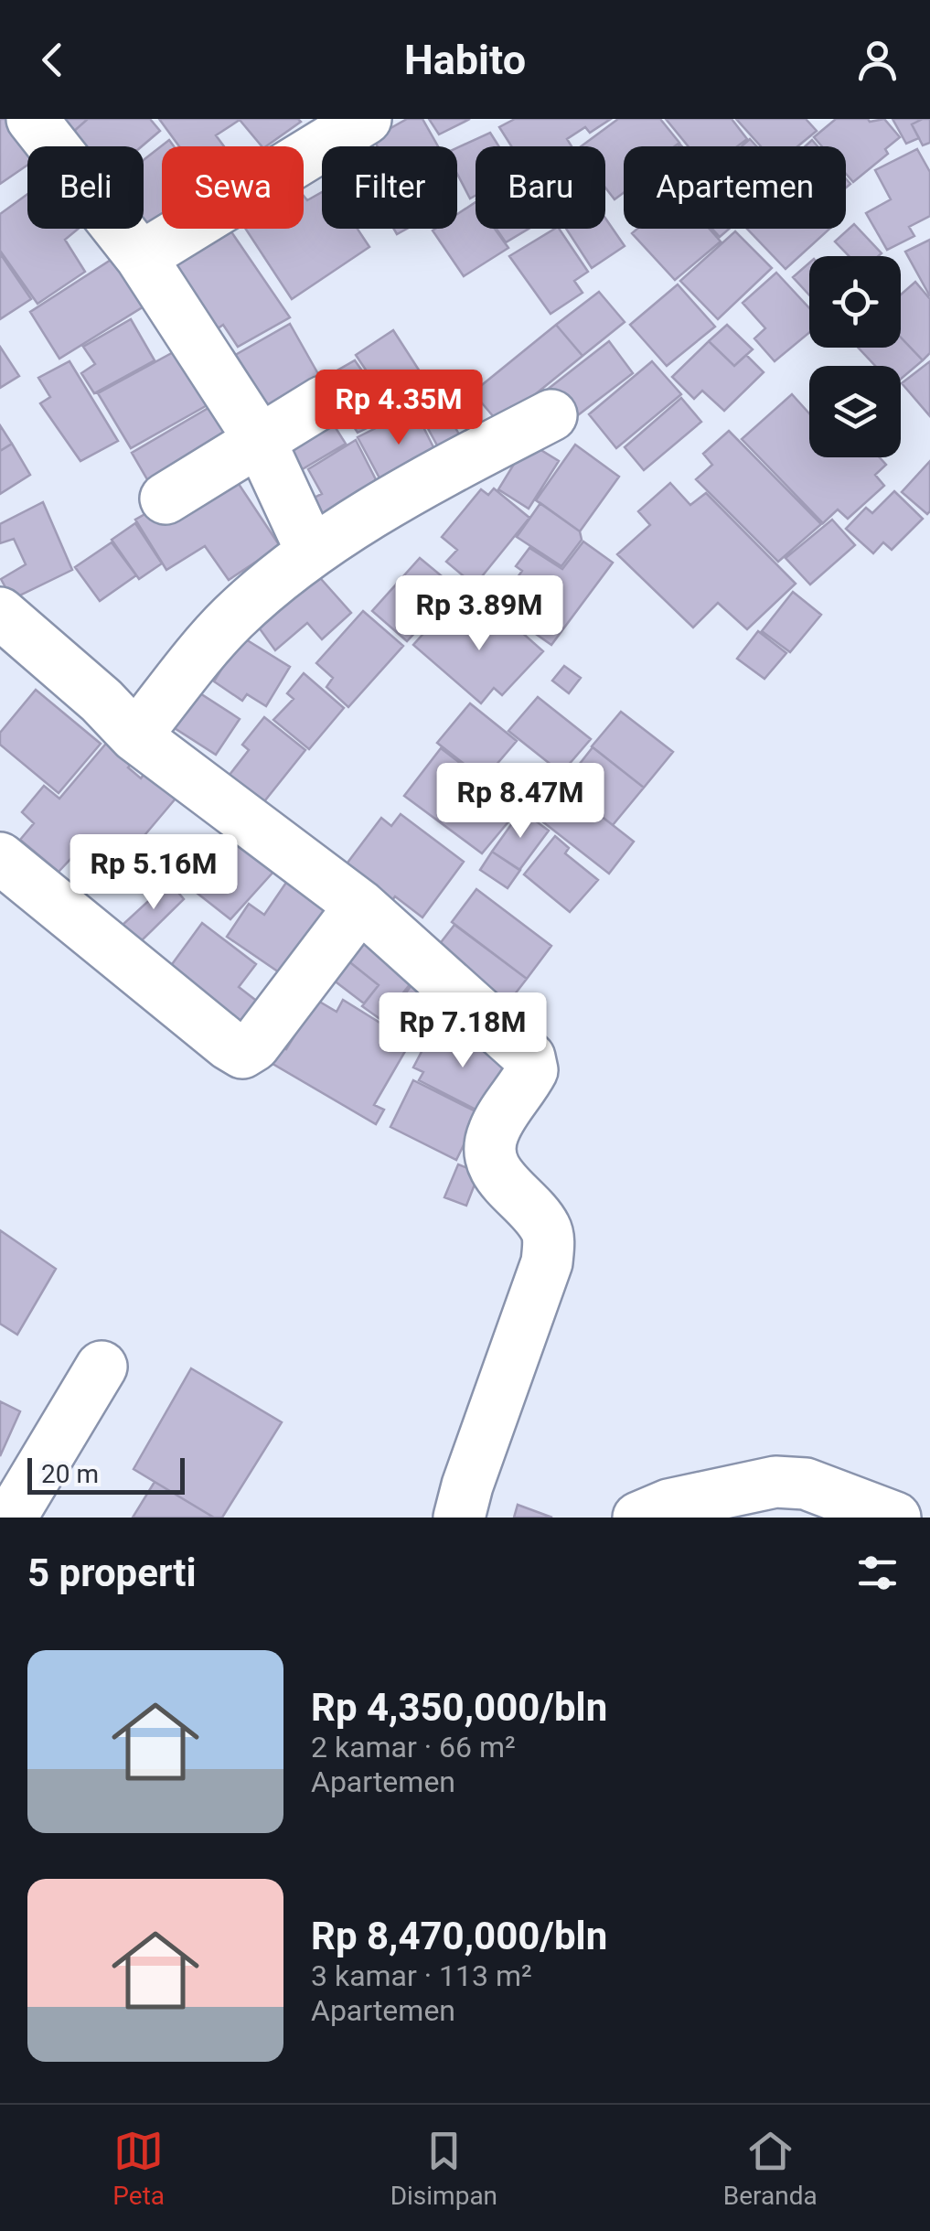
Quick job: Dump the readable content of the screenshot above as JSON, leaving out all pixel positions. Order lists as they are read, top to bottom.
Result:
{
  "scale_bar": "20 m",
  "page": {
    "header": "Habito",
    "chip": [
      "Beli",
      "Sewa",
      "Filter",
      "Baru",
      "Apartemen"
    ],
    "price": [
      "Rp 4.35M",
      "Rp 3.89M",
      "Rp 8.47M",
      "Rp 5.16M",
      "Rp 7.18M"
    ],
    "scale": "20 m",
    "heading": "5 properti",
    "list": [
      {
        "name": "Rp 4,350,000/bln",
        "note": "2 kamar · 66 m² · Apartemen"
      },
      {
        "name": "Rp 8,470,000/bln",
        "note": "3 kamar · 113 m² · Apartemen"
      }
    ],
    "tabs": ["Peta", "Disimpan", "Beranda"]
  }
}
